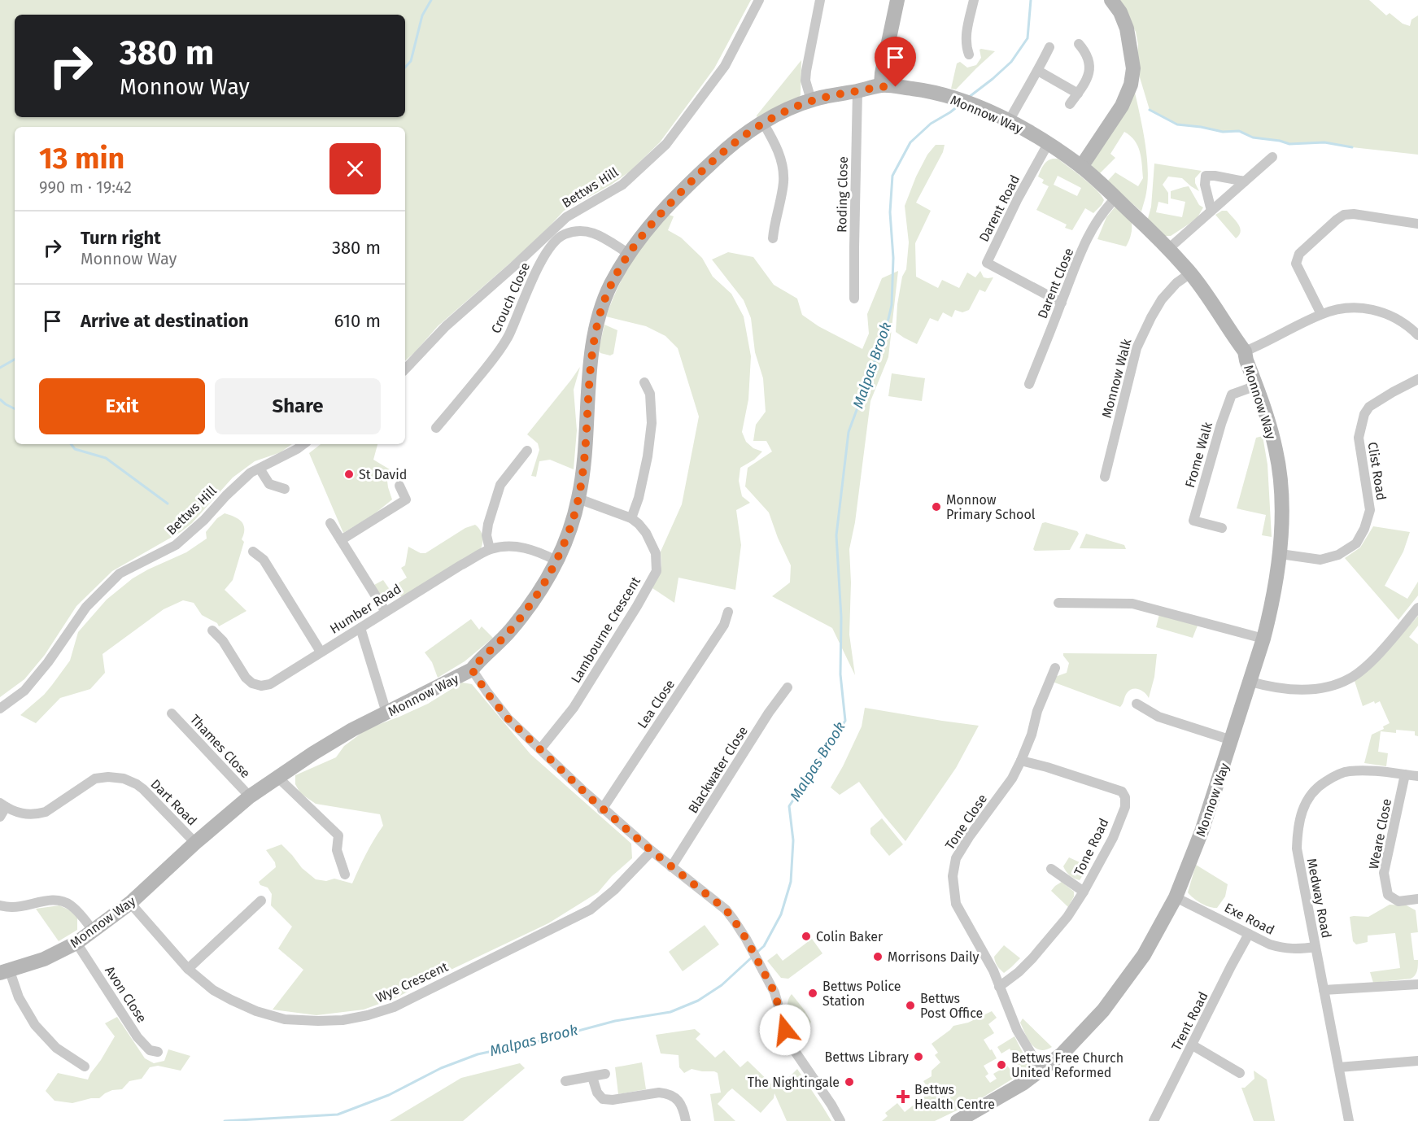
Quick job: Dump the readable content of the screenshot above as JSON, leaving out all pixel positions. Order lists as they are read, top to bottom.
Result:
{
  "streets": {
    "street": [
      "Monnow Way",
      "Bettws Hill",
      "Roding Close",
      "Darent Road",
      "Darent Close",
      "Crouch Close",
      "Monnow Walk",
      "Frome Walk",
      "Clist Road",
      "Humber Road",
      "Lambourne Crescent",
      "Lea Close",
      "Thames Close",
      "Blackwater Close",
      "Dart Road",
      "Tone Close",
      "Weare Close",
      "Tone Road",
      "Medway Road",
      "Exe Road",
      "Wye Crescent",
      "Avon Close",
      "Trent Road"
    ]
  },
  "crossings": [
    ["Monnow Way", "Roding Close"],
    ["Monnow Way", "Darent Road"],
    ["Monnow Way", "Darent Close"],
    ["Monnow Way", "Crouch Close"],
    ["Monnow Way", "Monnow Walk"],
    ["Monnow Way", "Frome Walk"],
    ["Monnow Way", "Clist Road"],
    ["Monnow Way", "Humber Road"],
    ["Monnow Way", "Lambourne Crescent"],
    ["Monnow Way", "Thames Close"],
    ["Monnow Way", "Dart Road"],
    ["Monnow Way", "Tone Close"],
    ["Monnow Way", "Exe Road"],
    ["Monnow Way", "Wye Crescent"],
    ["Monnow Way", "Avon Close"],
    ["Darent Road", "Darent Close"],
    ["Tone Close", "Tone Road"],
    ["Weare Close", "Medway Road"],
    ["Medway Road", "Exe Road"],
    ["Exe Road", "Trent Road"]
  ],
  "water": ["Malpas Brook"],
  "places": {
    "other": [
      "St David",
      "Monnow Primary School",
      "Colin Baker",
      "Morrisons Daily",
      "Bettws Police Station",
      "Bettws Post Office",
      "Bettws Library",
      "Bettws Free Church United Reformed",
      "The Nightingale"
    ],
    "health": ["Bettws Health Centre"]
  },
  "page": {
    "turn": ["380 m", "Monnow Way"],
    "heading": ["13 min", "990 m · 19:42"],
    "list": [
      {
        "name": "Turn right",
        "note": "Monnow Way",
        "value": "380 m"
      },
      {
        "name": "Arrive at destination",
        "value": "610 m"
      }
    ],
    "buttons": ["Exit", "Share"]
  }
}
